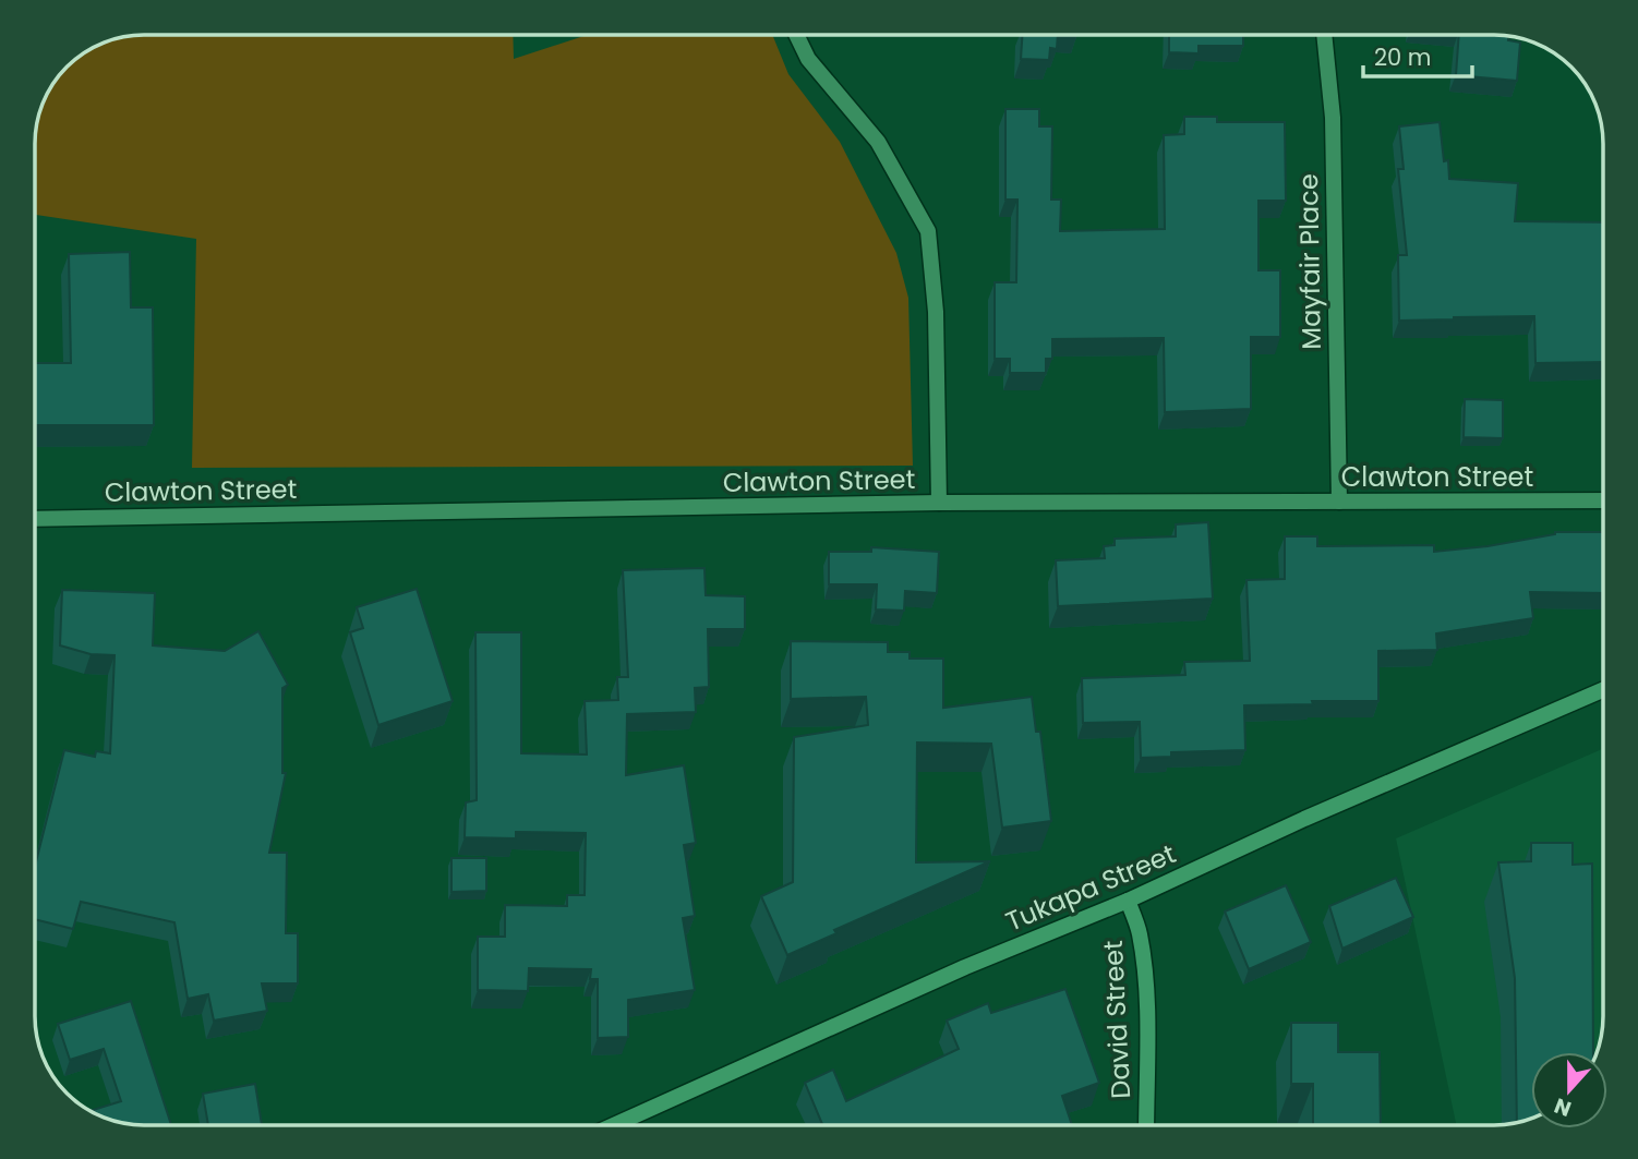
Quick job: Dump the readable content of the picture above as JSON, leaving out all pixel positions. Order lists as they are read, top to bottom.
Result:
{
  "streets": {
    "main road": ["Tukapa Street", "David Street"],
    "street": ["Mayfair Place", "Clawton Street"]
  },
  "crossings": [
    ["Mayfair Place", "Clawton Street"],
    ["Tukapa Street", "David Street"]
  ],
  "scale_bar": "20 m",
  "north": "bottom"
}
